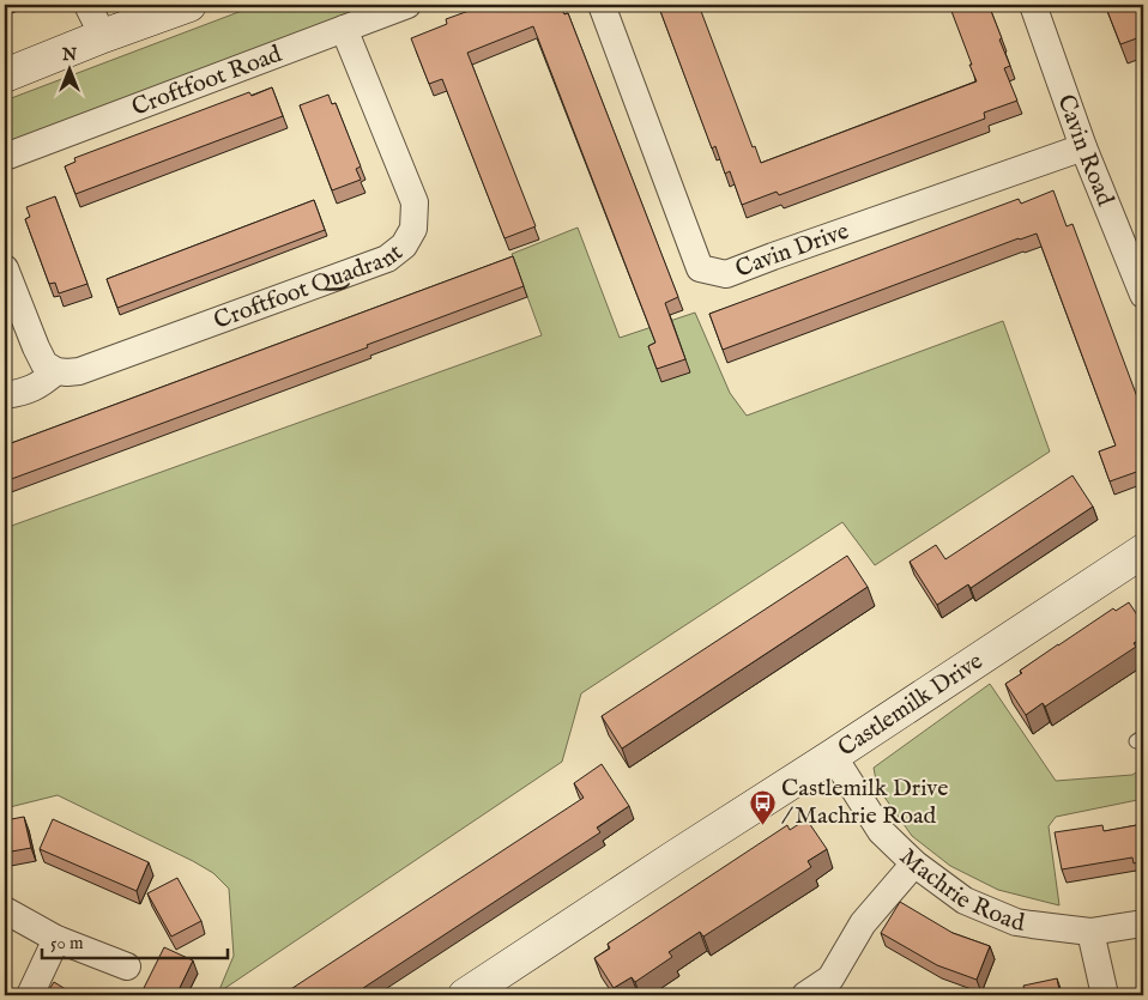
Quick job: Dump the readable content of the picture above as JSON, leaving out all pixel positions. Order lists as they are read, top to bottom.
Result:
{
  "streets": {
    "street": [
      "Croftfoot Road",
      "Cavin Road",
      "Cavin Drive",
      "Croftfoot Quadrant",
      "Castlemilk Drive",
      "Machrie Road"
    ]
  },
  "crossings": [
    ["Croftfoot Road", "Croftfoot Quadrant"],
    ["Cavin Road", "Cavin Drive"],
    ["Castlemilk Drive", "Machrie Road"]
  ],
  "places": {
    "bus stop": ["Castlemilk Drive / Machrie Road"]
  },
  "scale_bar": "50 m",
  "north": "top"
}
